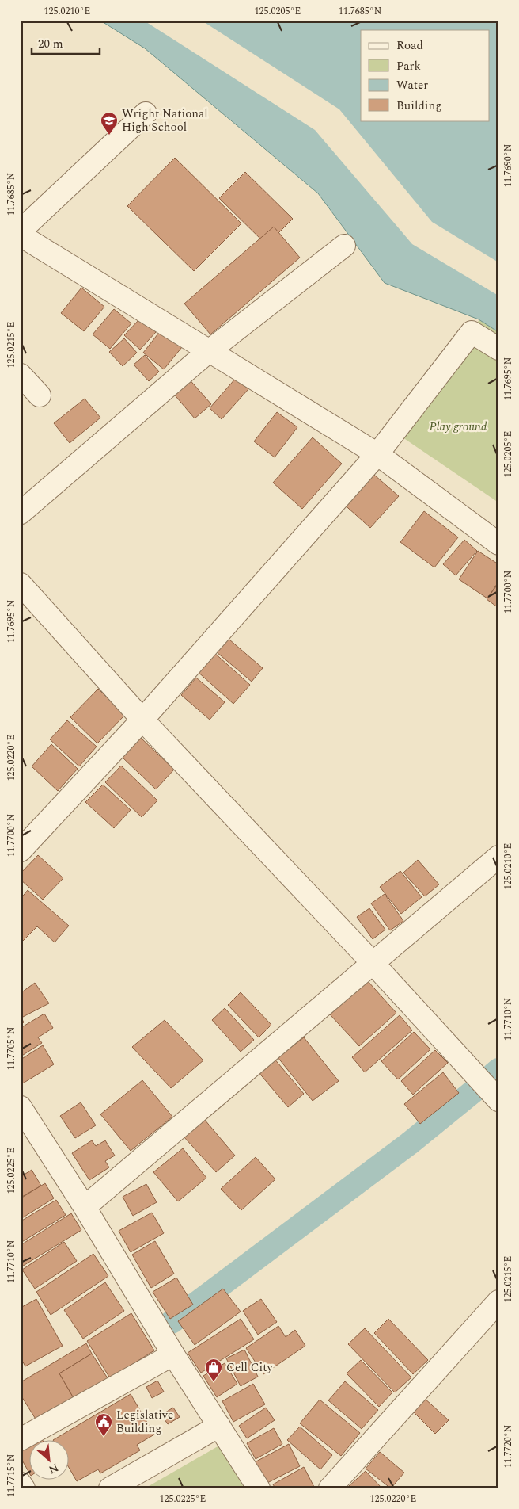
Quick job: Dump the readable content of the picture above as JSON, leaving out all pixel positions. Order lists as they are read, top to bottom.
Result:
{
  "parks": ["Play ground"],
  "places": {
    "school or university": ["Wright National High School"],
    "shop": ["Cell City"],
    "public building": ["Legislative Building"]
  },
  "legend": [
    "Road",
    "Park",
    "Water",
    "Building"
  ],
  "scale_bar": "20 m",
  "north": "bottom right",
  "coordinates": [
    "125.0210°E",
    "125.0205°E",
    "11.7685°N",
    "11.7690°N",
    "125.0215°E",
    "11.7695°N",
    "11.7700°N",
    "125.0220°E",
    "11.7710°N",
    "11.7705°N",
    "125.0225°E",
    "11.7720°N",
    "11.7715°N"
  ]
}
